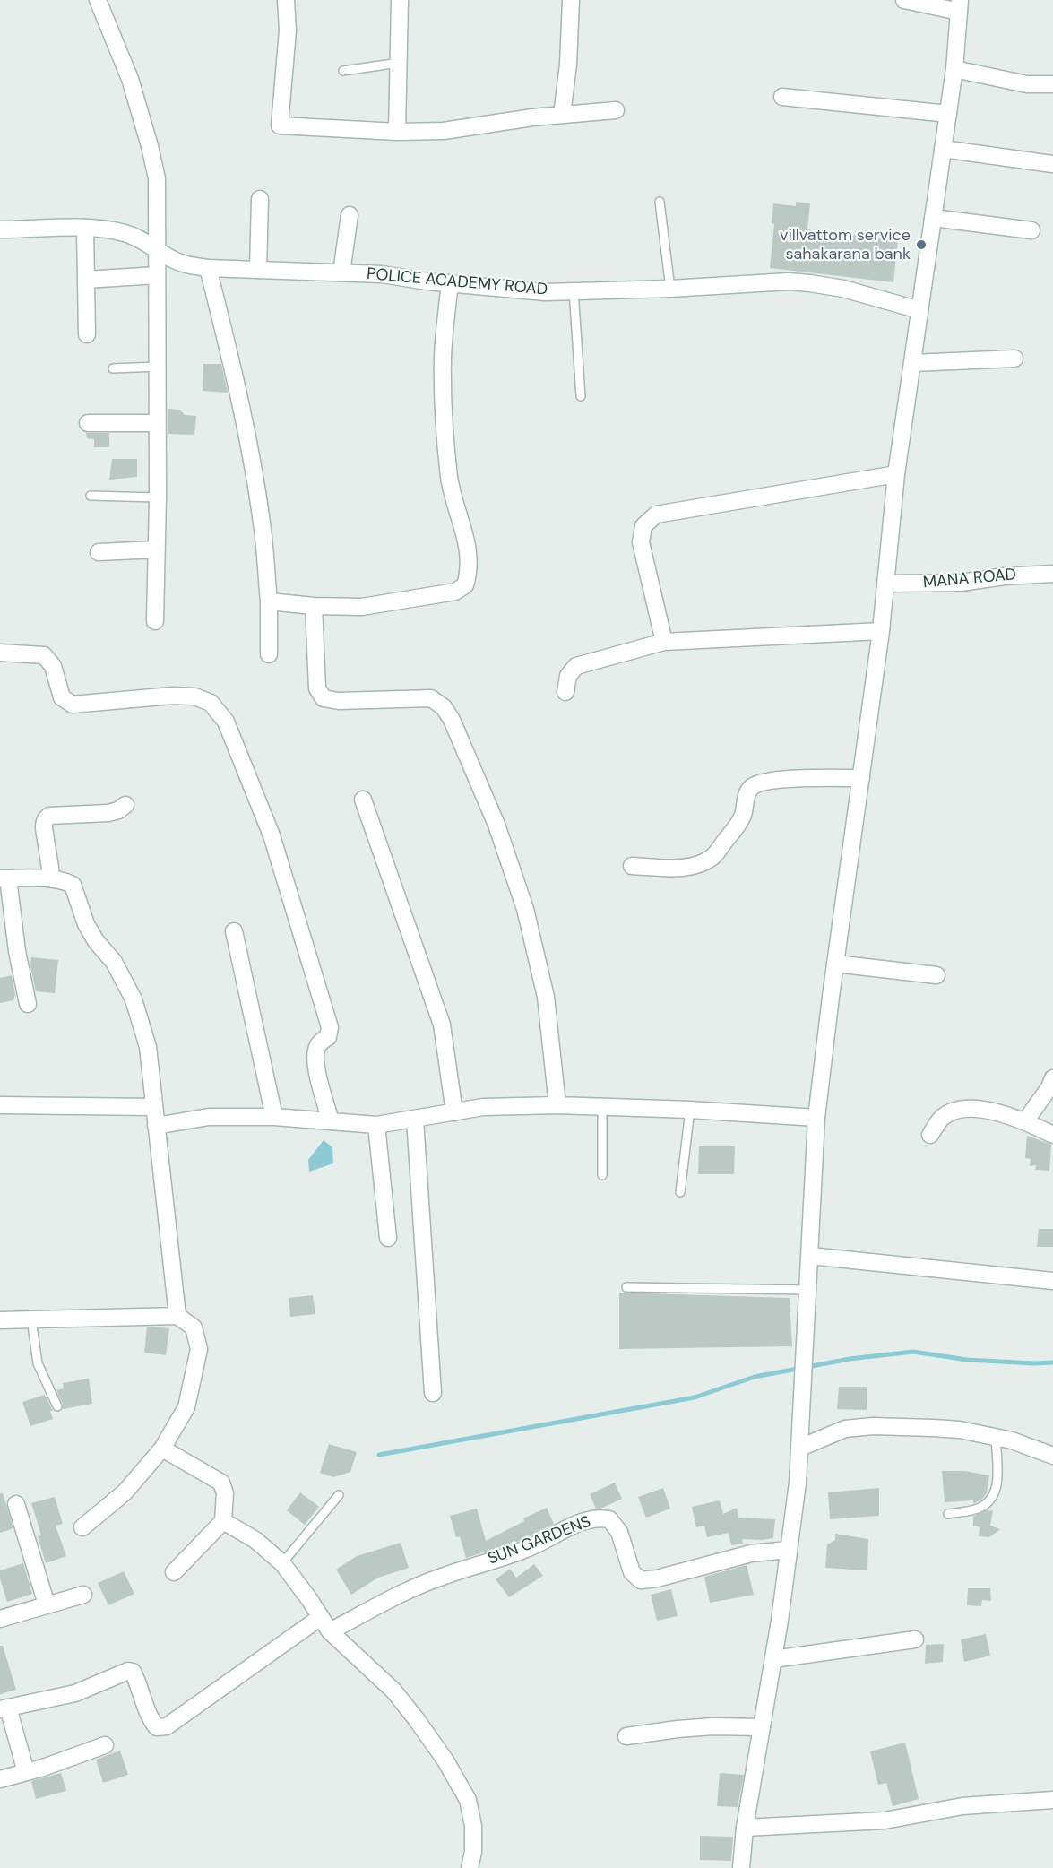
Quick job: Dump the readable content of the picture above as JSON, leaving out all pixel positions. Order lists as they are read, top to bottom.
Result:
{
  "streets": {
    "street": ["POLICE ACADEMY ROAD", "MANA ROAD", "SUN GARDENS"]
  },
  "places": ["villvattom service sahakarana bank"]
}
